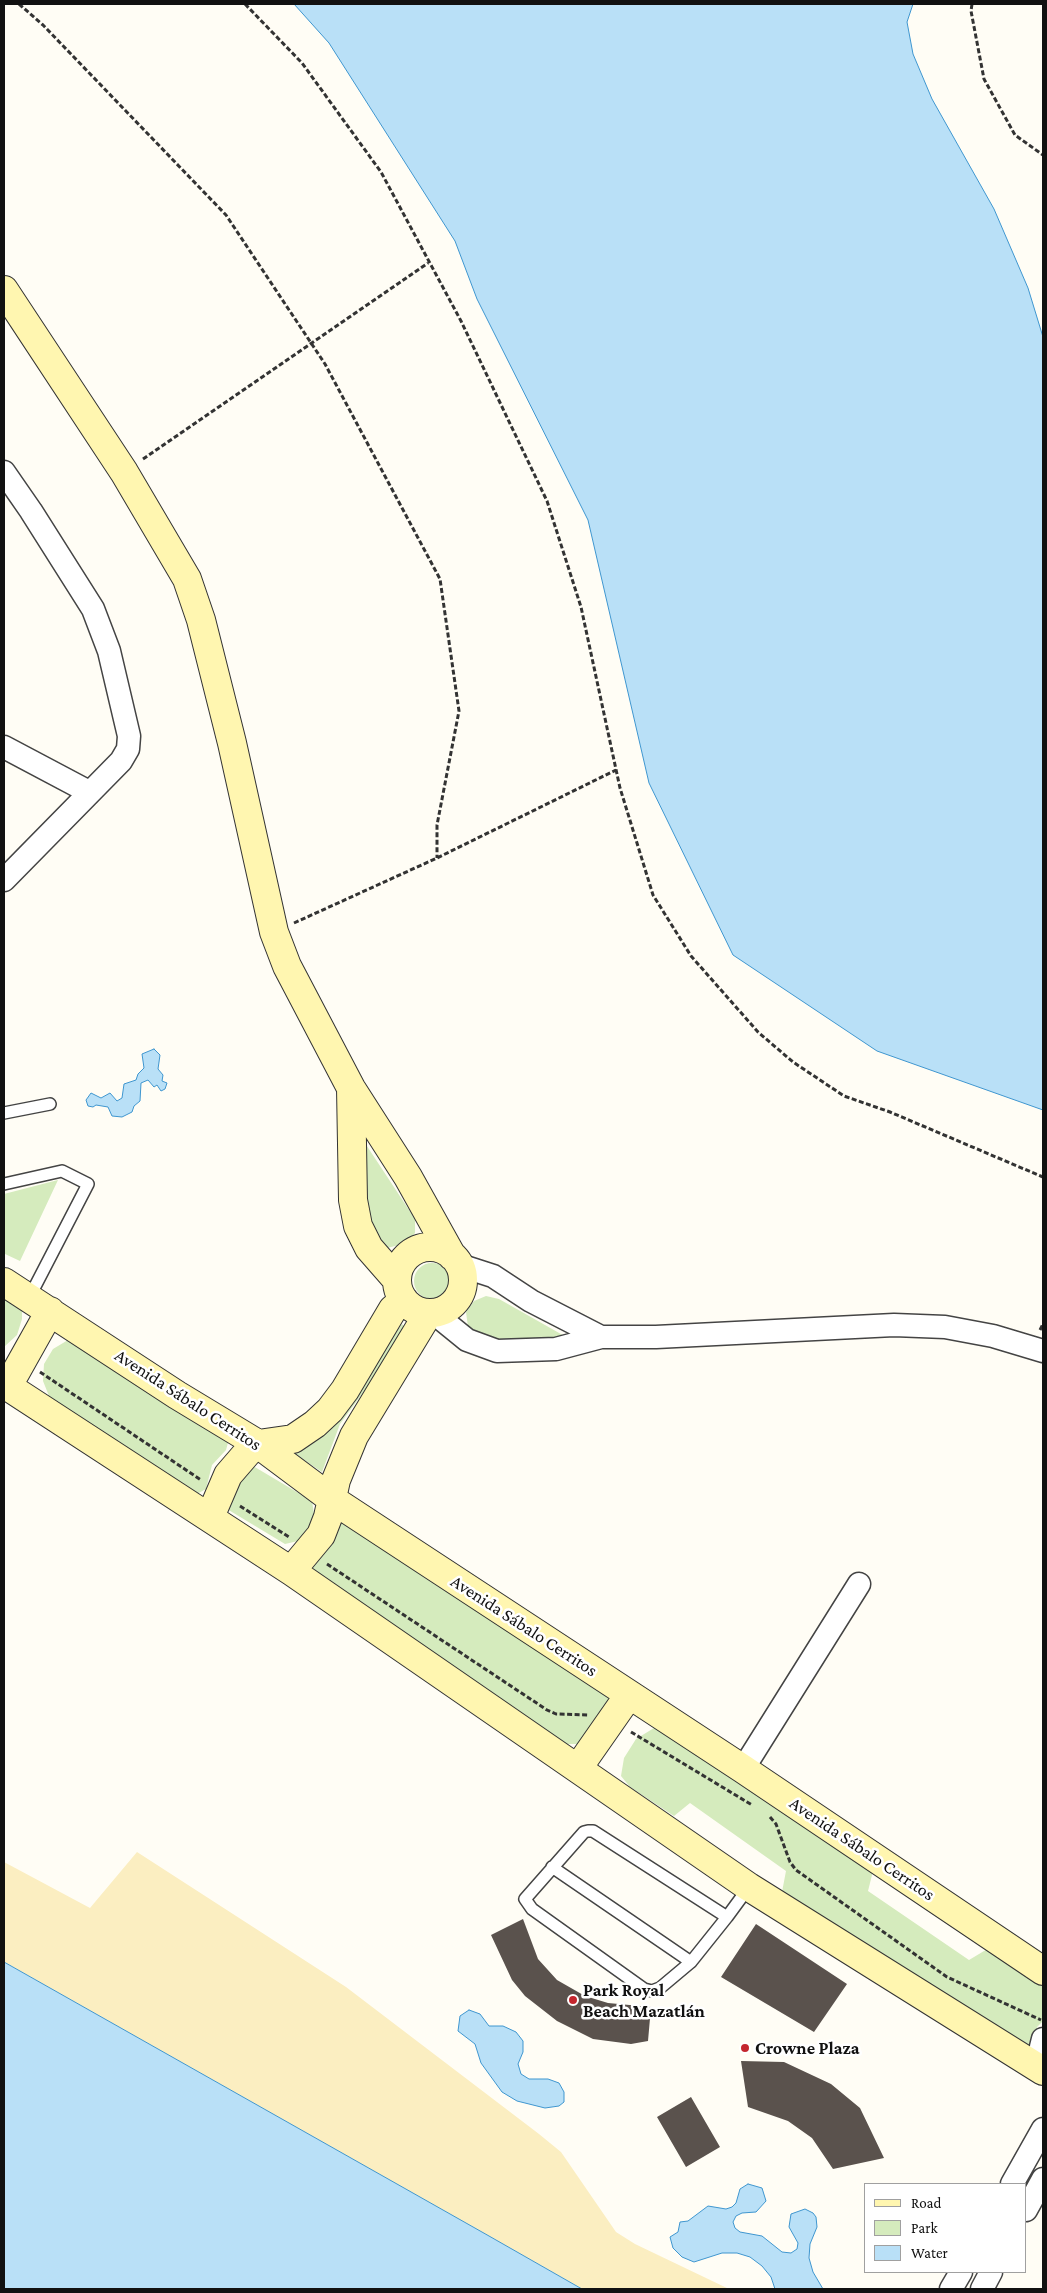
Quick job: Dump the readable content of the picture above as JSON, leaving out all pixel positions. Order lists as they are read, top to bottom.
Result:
{
  "streets": {
    "main road": ["Avenida Sábalo Cerritos"]
  },
  "places": ["Park Royal Beach Mazatlán", "Crowne Plaza"],
  "legend": ["Road", "Park", "Water"]
}
